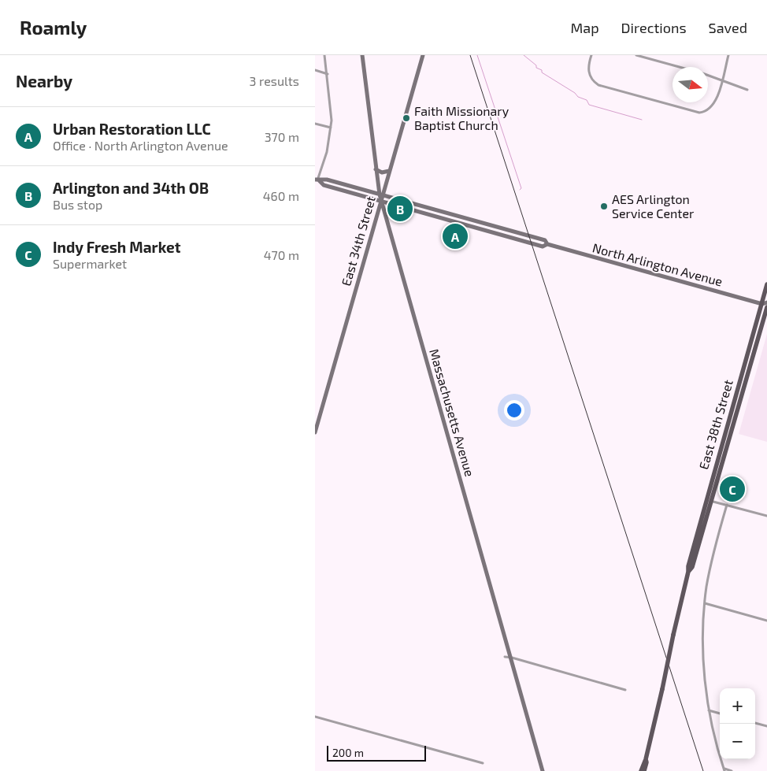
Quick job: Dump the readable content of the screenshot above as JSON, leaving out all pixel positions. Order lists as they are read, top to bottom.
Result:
{
  "streets": {
    "main road": [
      "East 34th Street",
      "North Arlington Avenue",
      "Massachusetts Avenue",
      "East 38th Street"
    ]
  },
  "crossings": [
    ["East 34th Street", "North Arlington Avenue"],
    ["East 34th Street", "Massachusetts Avenue"],
    ["North Arlington Avenue", "Massachusetts Avenue"],
    ["North Arlington Avenue", "East 38th Street"]
  ],
  "places": ["Faith Missionary Baptist Church", "AES Arlington Service Center"],
  "scale_bar": "200 m",
  "north": "right",
  "page": {
    "header": "Roamly",
    "nav": ["Map", "Directions", "Saved"],
    "heading": ["Nearby", "3 results"],
    "list": [
      {
        "mark": "A",
        "name": "Urban Restoration LLC",
        "note": "Office · North Arlington Avenue",
        "value": "370 m"
      },
      {
        "mark": "B",
        "name": "Arlington and 34th OB",
        "note": "Bus stop",
        "value": "460 m"
      },
      {
        "mark": "C",
        "name": "Indy Fresh Market",
        "note": "Supermarket",
        "value": "470 m"
      }
    ],
    "pins": ["B", "A", "C"],
    "map_buttons": ["+", "−"],
    "scale": "200 m"
  }
}
